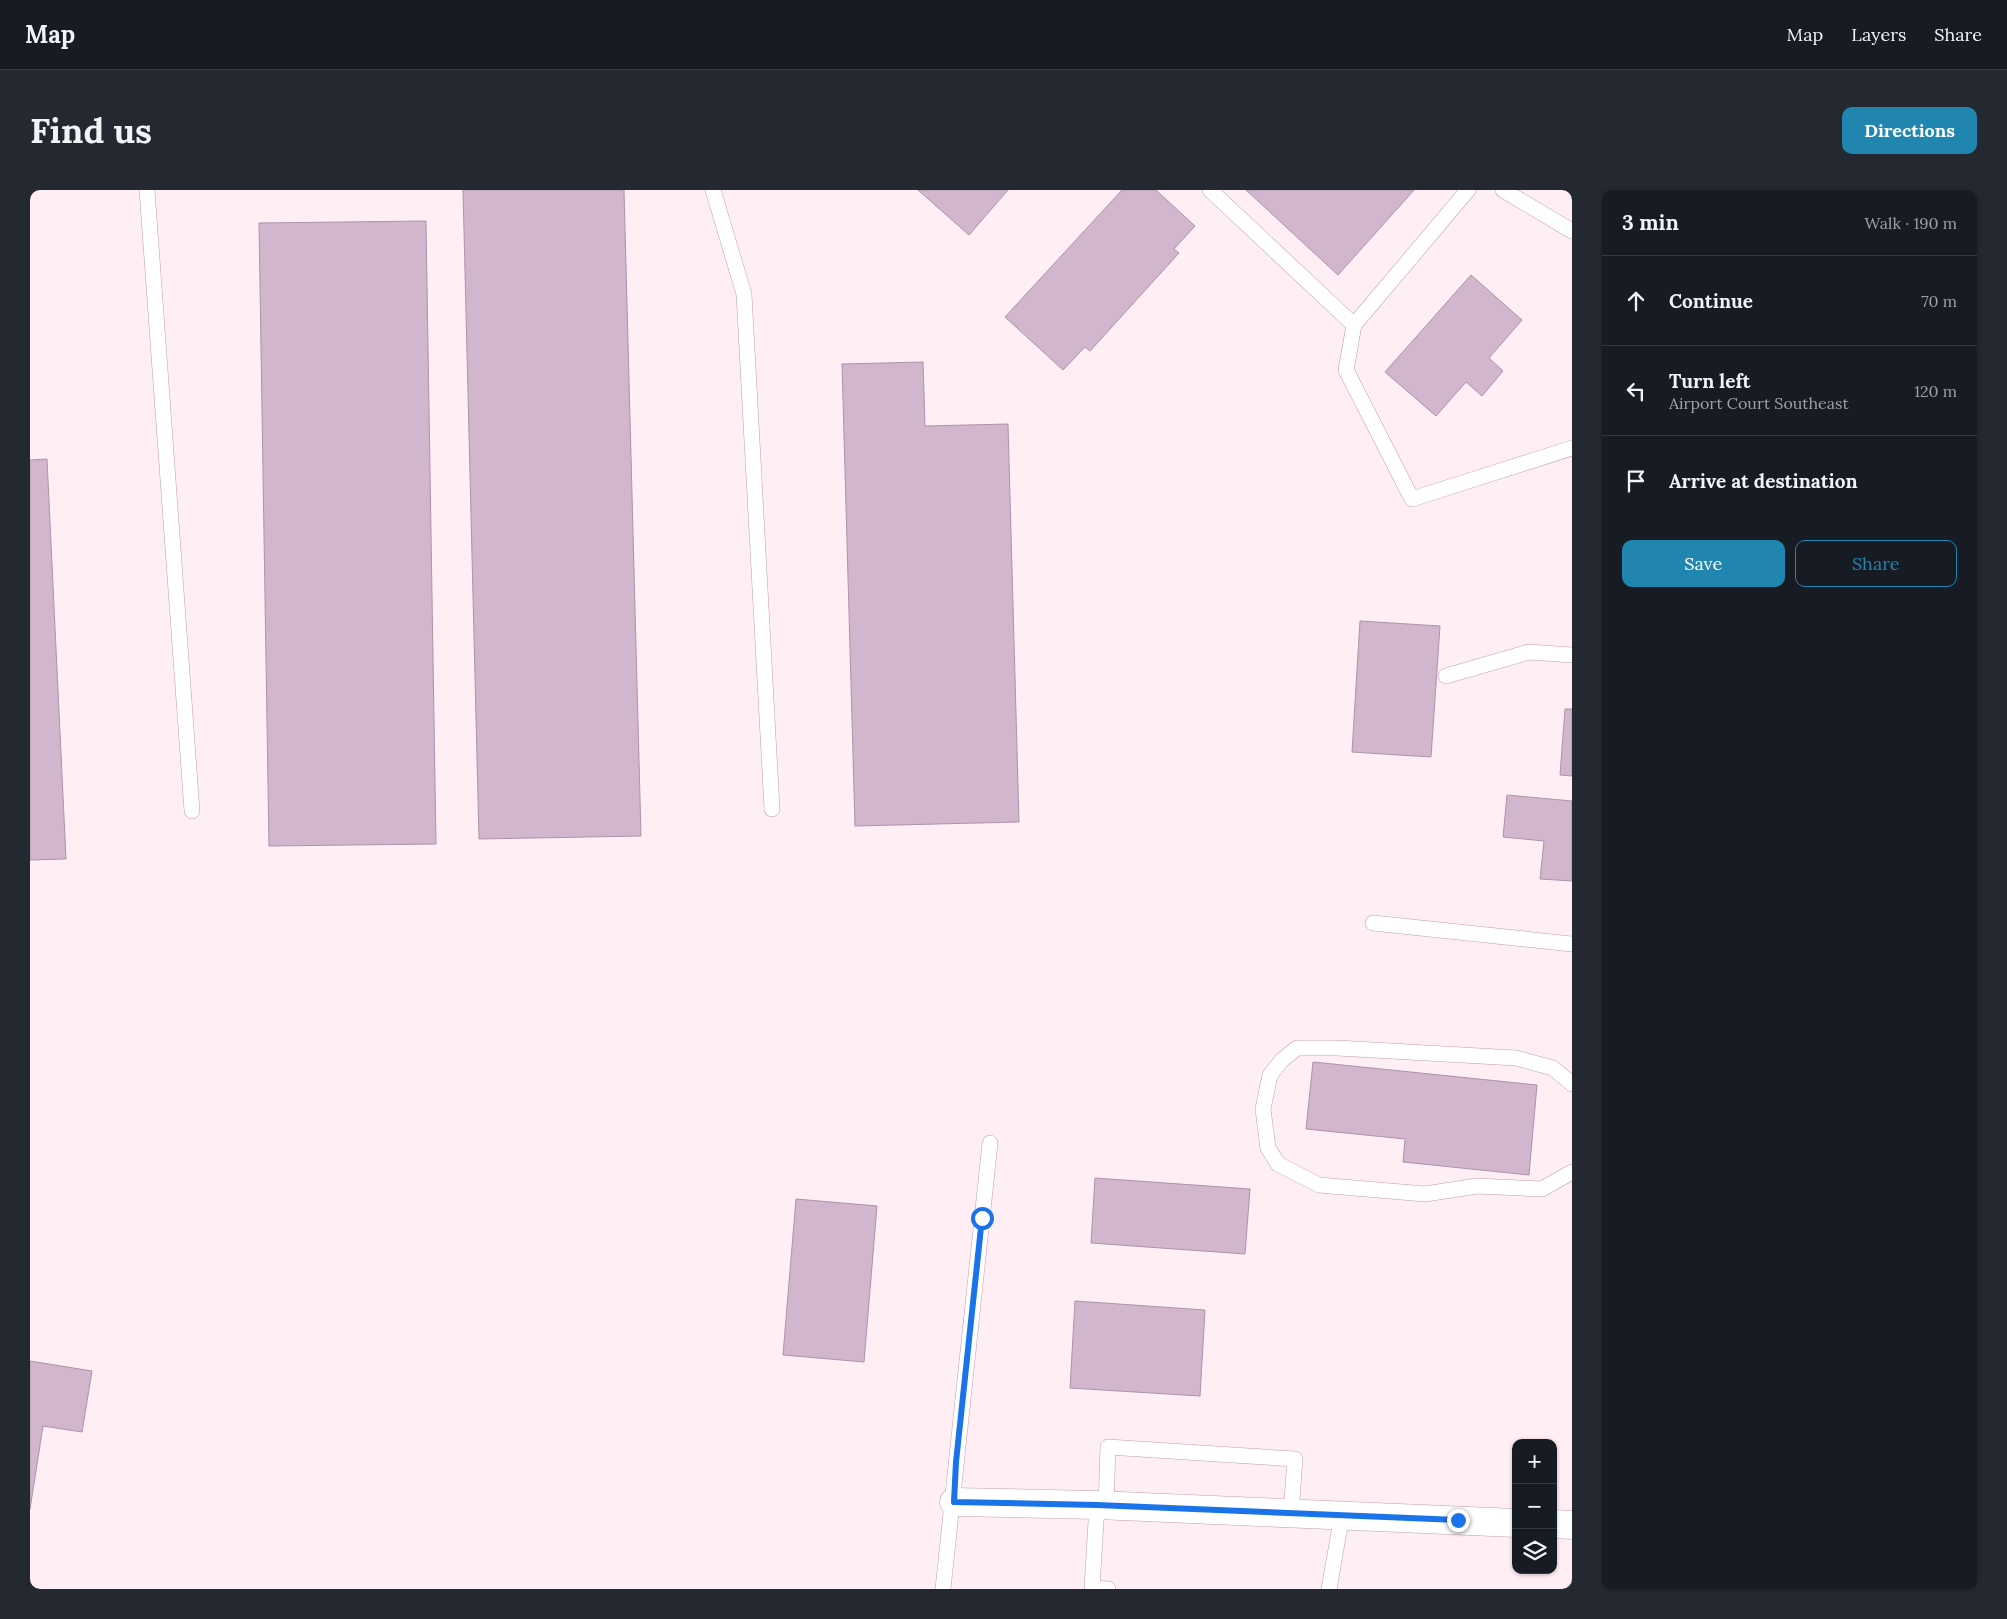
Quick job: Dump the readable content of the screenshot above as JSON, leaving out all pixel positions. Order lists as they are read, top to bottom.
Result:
{
  "page": {
    "header": "Map",
    "nav": ["Map", "Layers", "Share"],
    "buttons": [
      "Directions",
      ["Save", "Share"]
    ],
    "title": "Find us",
    "heading": ["3 min", "Walk · 190 m"],
    "list": [
      ["Continue", "70 m"],
      ["Turn left", "Airport Court Southeast", "120 m"],
      "Arrive at destination"
    ],
    "map_buttons": ["+", "−"]
  }
}
